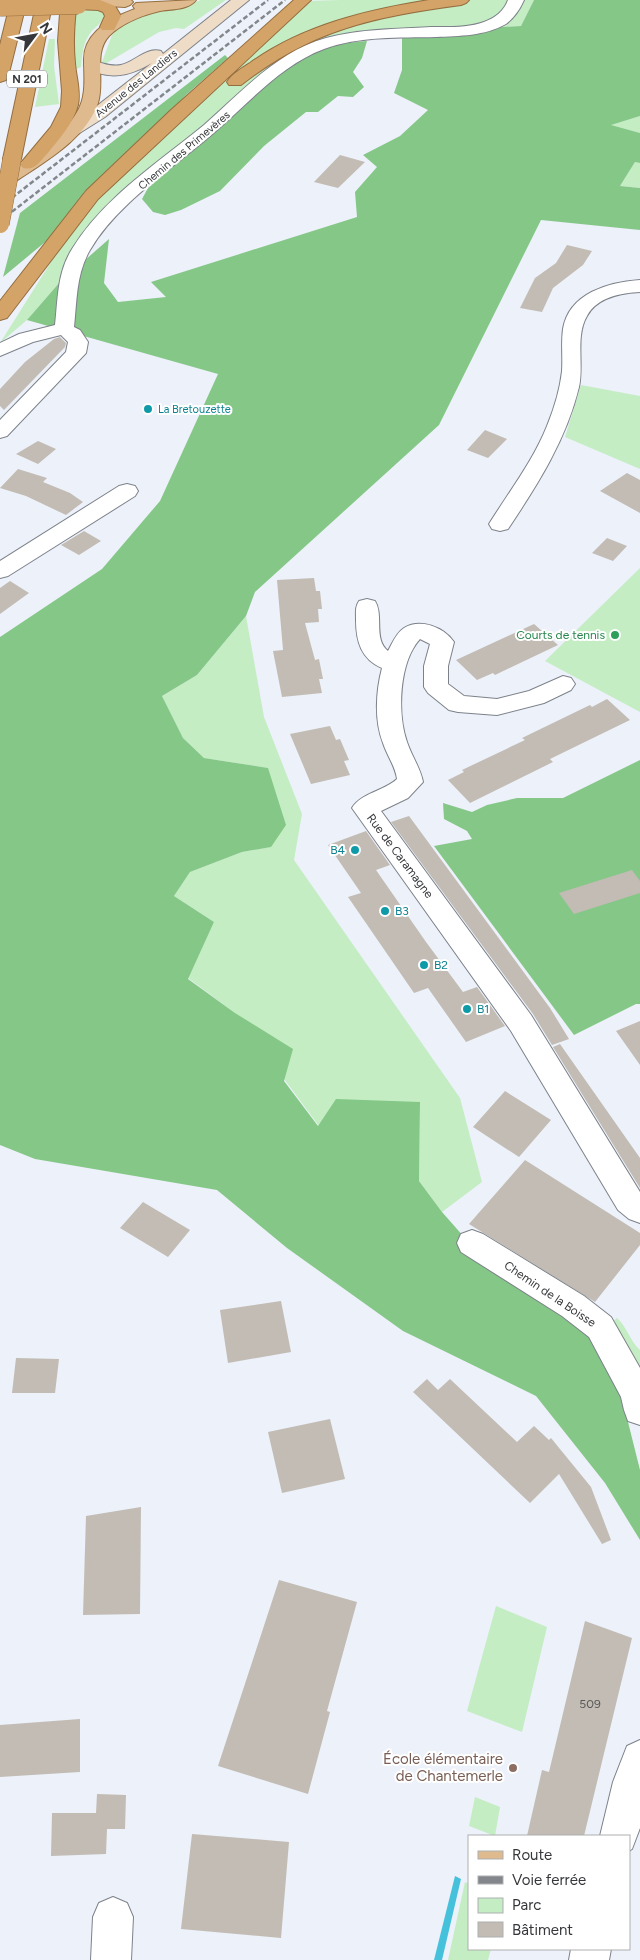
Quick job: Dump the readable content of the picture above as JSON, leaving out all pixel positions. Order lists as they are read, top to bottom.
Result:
{
  "streets": {
    "highway": ["N 201"],
    "main road": ["Avenue des Landiers"],
    "street": ["Chemin des Primevères", "Rue de Caramagne", "Chemin de la Boisse"]
  },
  "crossings": [
    ["N 201", "Avenue des Landiers"]
  ],
  "places": [
    "La Bretouzette",
    "Courts de tennis",
    "B4",
    "B3",
    "B2",
    "B1",
    "École élémentaire de Chantemerle"
  ],
  "house_numbers": ["509"],
  "legend": [
    "Route",
    "Voie ferrée",
    "Parc",
    "Bâtiment"
  ],
  "north": "top right"
}
